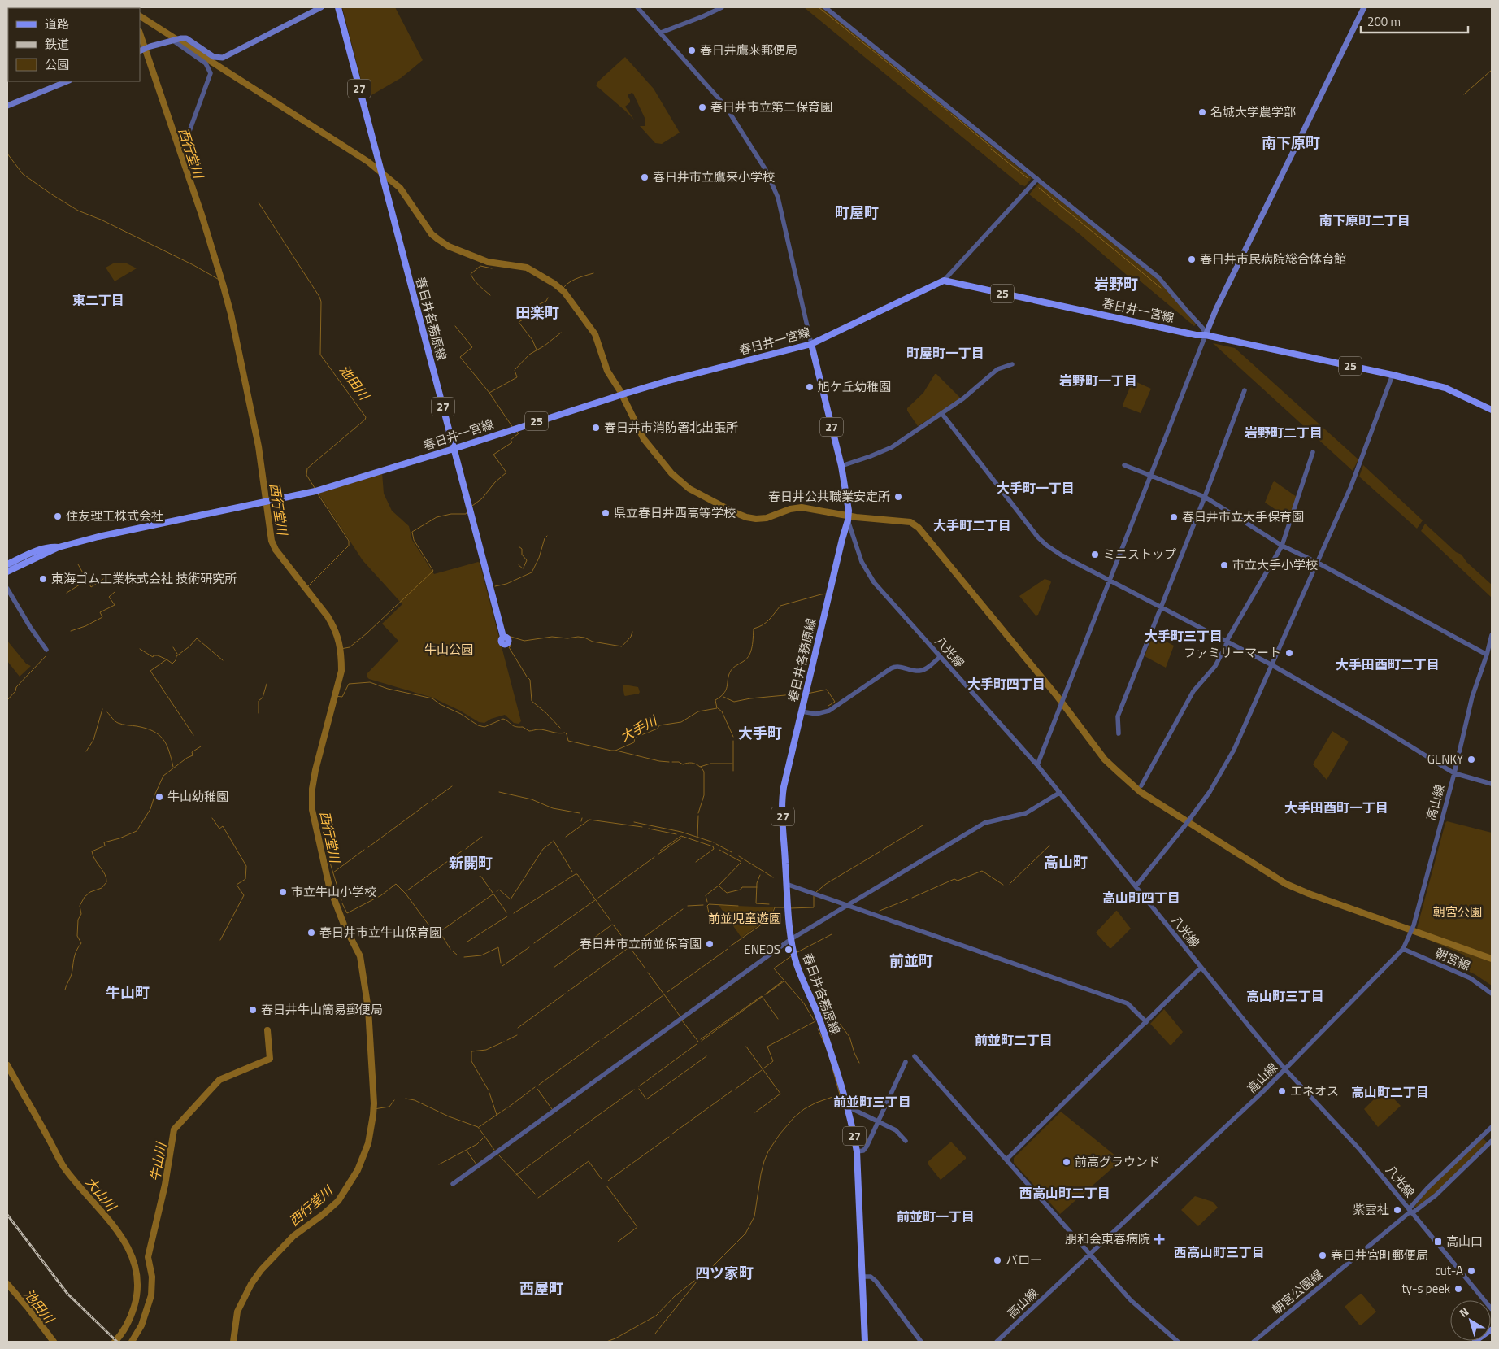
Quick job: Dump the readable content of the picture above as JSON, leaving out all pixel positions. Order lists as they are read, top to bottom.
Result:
{
  "streets": {
    "main road": [
      "27",
      "25",
      "春日井一宮線",
      "春日井各務原線"
    ],
    "street": [
      "八光線",
      "高山線",
      "朝宮線",
      "朝宮公園線"
    ]
  },
  "crossings": [
    ["春日井一宮線", "春日井各務原線"],
    ["春日井各務原線", "八光線"],
    ["八光線", "高山線"],
    ["八光線", "朝宮公園線"],
    ["高山線", "朝宮線"]
  ],
  "districts": [
    "南下原町",
    "町屋町",
    "南下原町二丁目",
    "岩野町",
    "東二丁目",
    "田楽町",
    "町屋町一丁目",
    "岩野町一丁目",
    "岩野町二丁目",
    "大手町一丁目",
    "大手町二丁目",
    "大手町三丁目",
    "大手田酉町二丁目",
    "大手町四丁目",
    "大手町",
    "大手田酉町一丁目",
    "高山町",
    "新開町",
    "高山町四丁目",
    "前並町",
    "牛山町",
    "高山町三丁目",
    "前並町二丁目",
    "高山町二丁目",
    "前並町三丁目",
    "西高山町二丁目",
    "前並町一丁目",
    "西高山町三丁目",
    "四ツ家町",
    "西屋町"
  ],
  "water": [
    "西行堂川",
    "池田川",
    "大手川",
    "牛山川",
    "大山川"
  ],
  "parks": ["牛山公園", "朝宮公園", "前並児童遊園"],
  "places": {
    "other": [
      "春日井鷹来郵便局",
      "春日井市立第二保育園",
      "名城大学農学部",
      "春日井市立鷹来小学校",
      "春日井市民病院総合体育館",
      "旭ケ丘幼稚園",
      "春日井市消防署北出張所",
      "春日井公共職業安定所",
      "県立春日井西高等学校",
      "住友理工株式会社",
      "春日井市立大手保育園",
      "ミニストップ",
      "市立大手小学校",
      "東海ゴム工業株式会社 技術研究所",
      "ファミリーマート",
      "GENKY",
      "牛山幼稚園",
      "市立牛山小学校",
      "春日井市立牛山保育園",
      "春日井市立前並保育園",
      "ENEOS",
      "春日井牛山簡易郵便局",
      "エネオス",
      "前高グラウンド",
      "紫雲社",
      "春日井宮町郵便局",
      "バロー",
      "cut-A",
      "ty-s peek"
    ],
    "health": ["朋和会東春病院"],
    "transit": ["高山口"]
  },
  "legend": ["道路", "鉄道", "公園"],
  "scale_bar": "200 m",
  "north": "top left"
}
